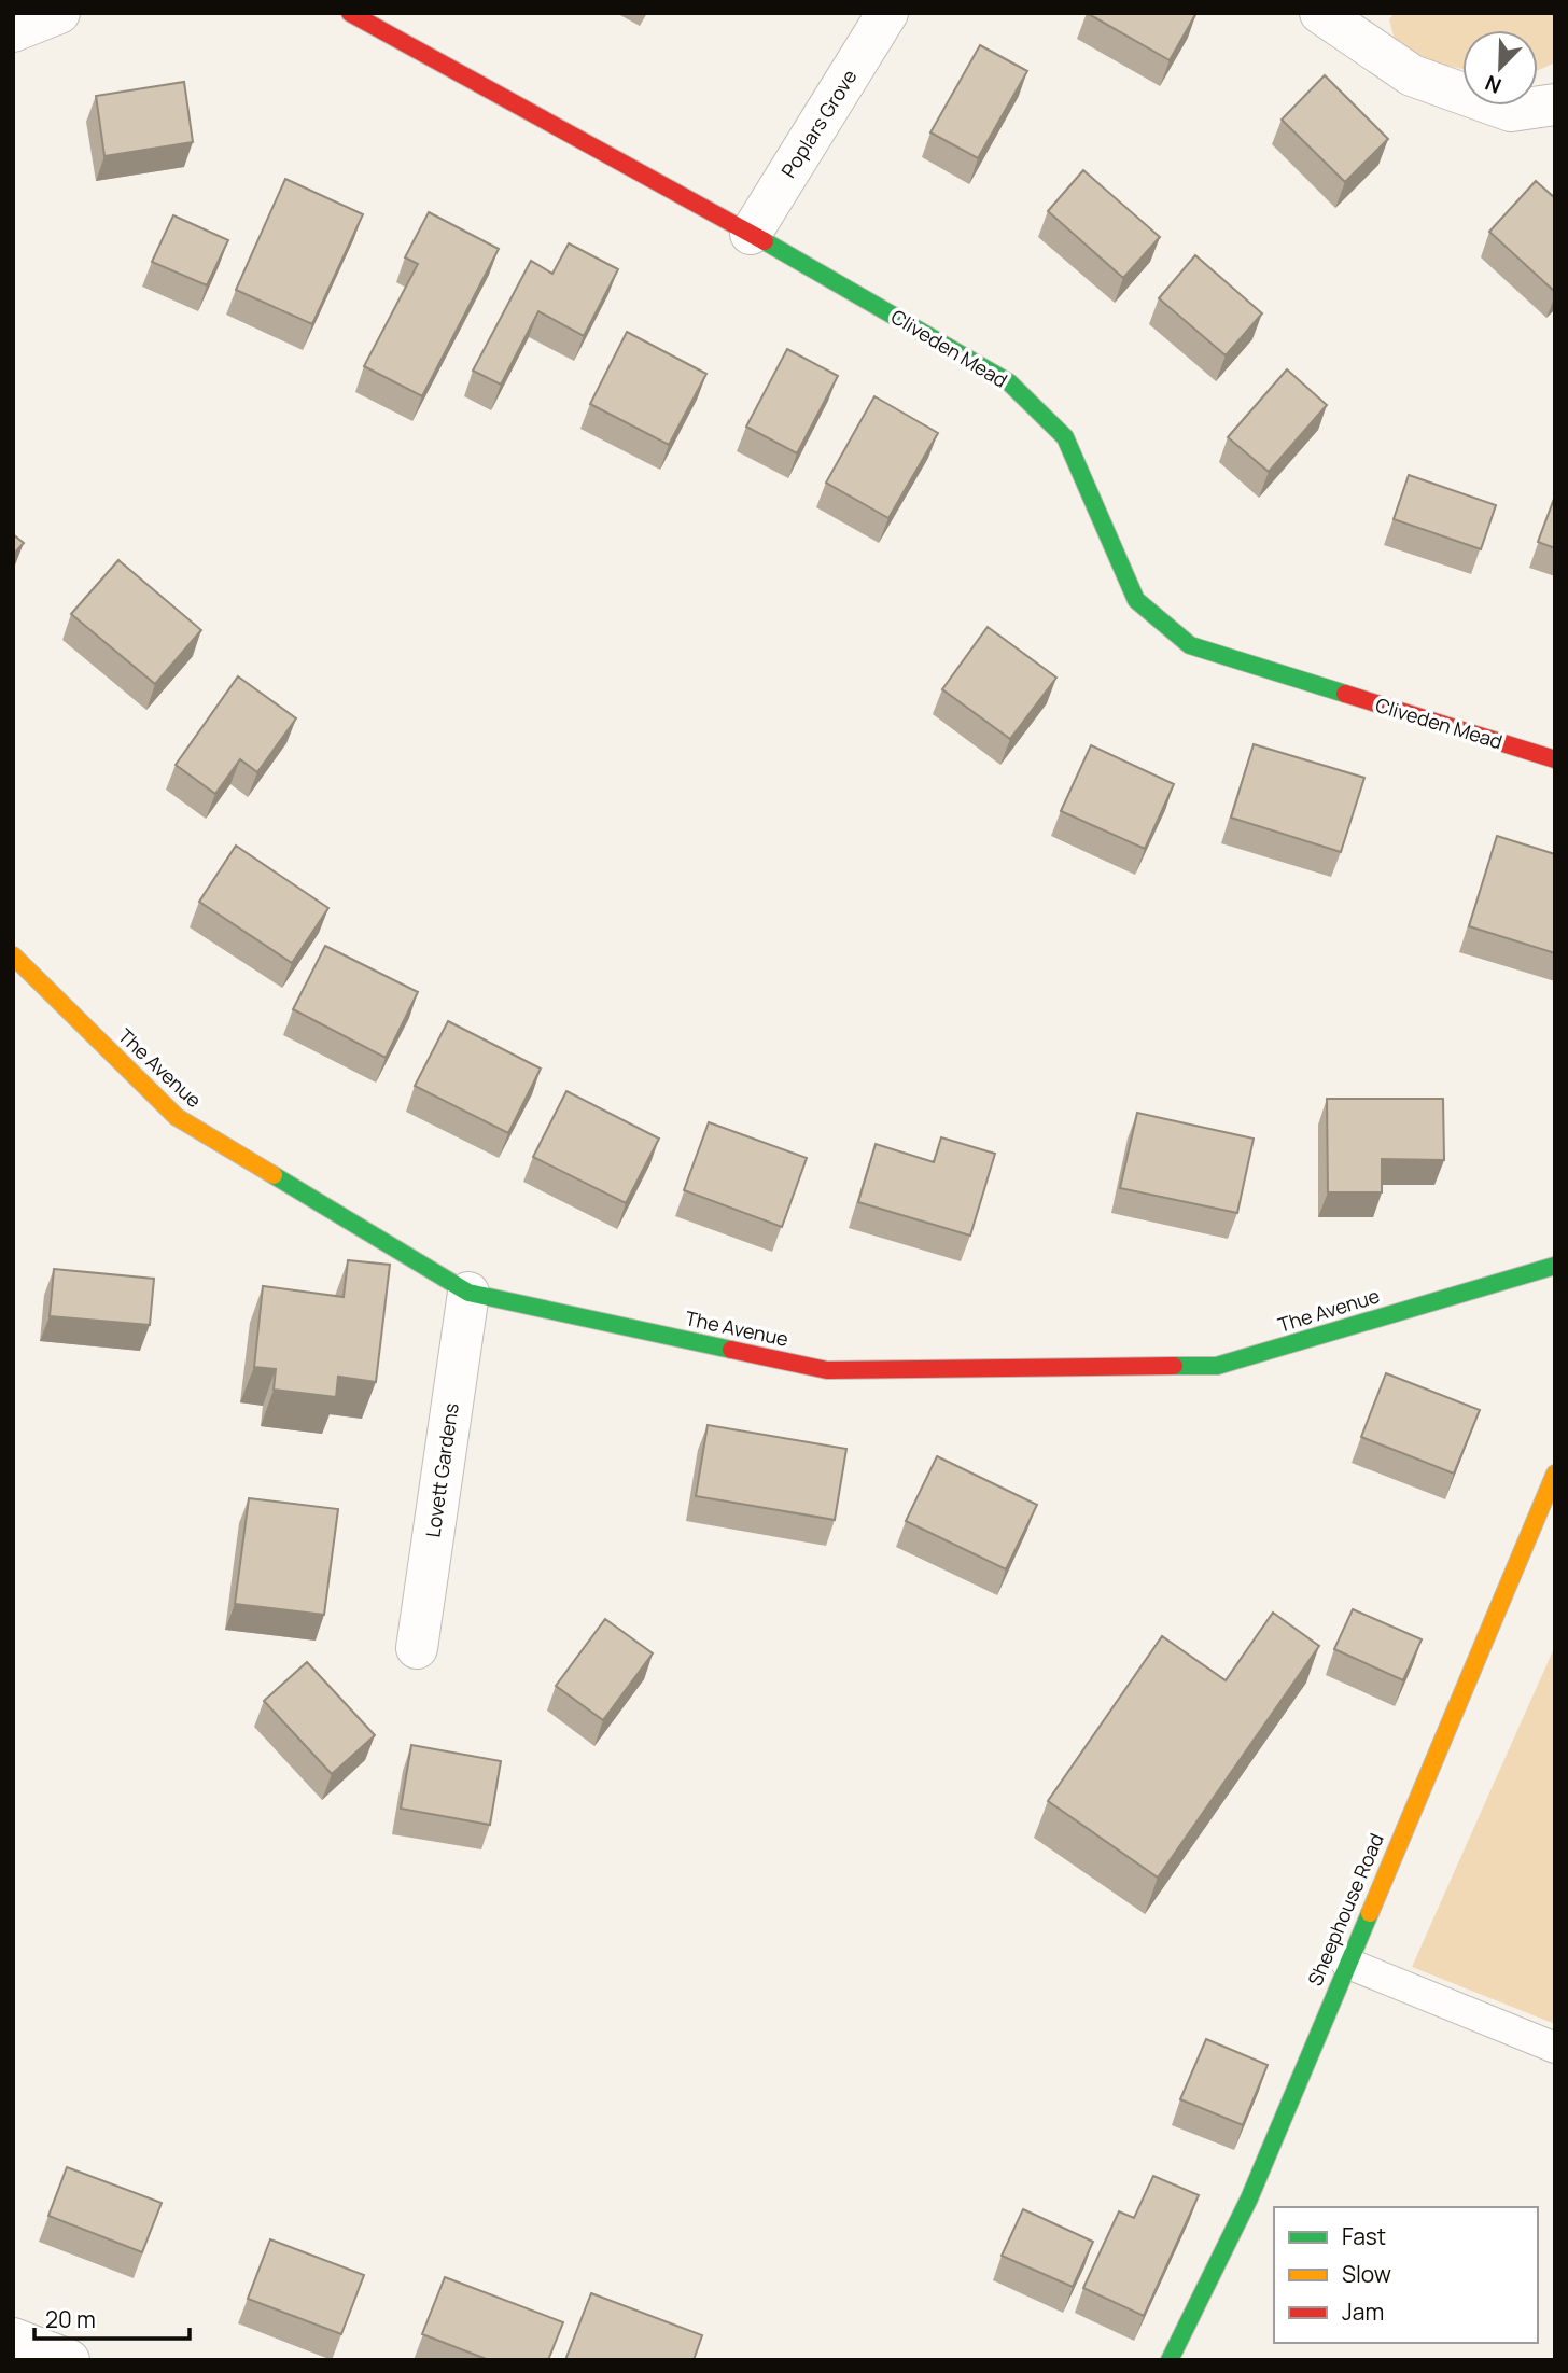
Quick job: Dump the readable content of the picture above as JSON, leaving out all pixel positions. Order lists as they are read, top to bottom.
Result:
{
  "streets": {
    "street": [
      "Poplars Grove",
      "Cliveden Mead",
      "The Avenue",
      "Lovett Gardens",
      "Sheephouse Road"
    ]
  },
  "crossings": [
    ["Poplars Grove", "Cliveden Mead"],
    ["The Avenue", "Lovett Gardens"]
  ],
  "legend": ["Fast", "Slow", "Jam"],
  "scale_bar": "20 m",
  "north": "bottom left"
}
